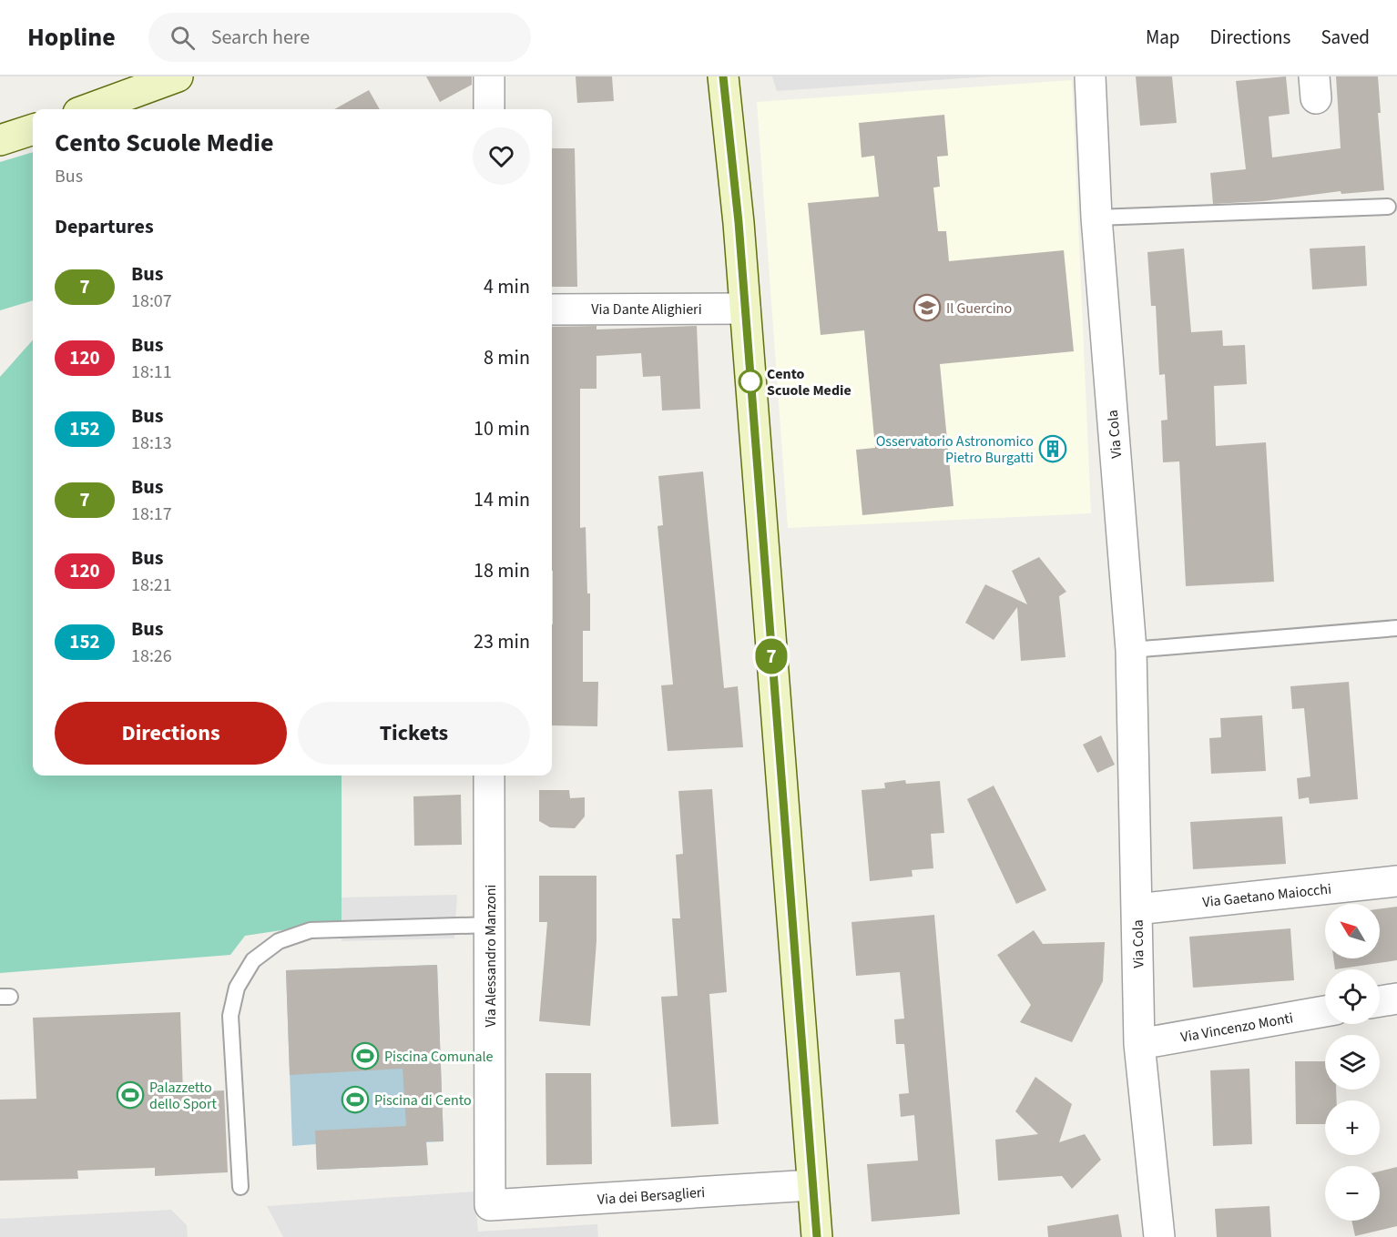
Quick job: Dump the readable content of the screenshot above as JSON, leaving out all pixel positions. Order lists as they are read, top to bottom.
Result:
{
  "streets": {
    "street": [
      "Via Dante Alighieri",
      "Via Cola",
      "Via Gaetano Maiocchi",
      "Via Alessandro Manzoni",
      "Via Vincenzo Monti",
      "Via dei Bersaglieri"
    ]
  },
  "crossings": [
    ["Via Cola", "Via Gaetano Maiocchi"],
    ["Via Cola", "Via Vincenzo Monti"],
    ["Via Alessandro Manzoni", "Via dei Bersaglieri"]
  ],
  "places": {
    "school or university": ["Il Guercino"],
    "other": ["Cento Scuole Medie"],
    "building": ["Osservatorio Astronomico Pietro Burgatti"],
    "sports": ["Piscina Comunale", "Palazzetto dello Sport", "Piscina di Cento"]
  },
  "lines": ["bus line 7"],
  "north": "top left",
  "page": {
    "header": "Hopline",
    "search": "Search here",
    "nav": ["Map", "Directions", "Saved"],
    "on_map": "7",
    "heading": [
      ["Cento Scuole Medie", "Bus"],
      "Departures"
    ],
    "list": [
      {
        "mark": "7",
        "name": "Bus",
        "note": "18:07",
        "value": "4 min"
      },
      {
        "mark": "120",
        "name": "Bus",
        "note": "18:11",
        "value": "8 min"
      },
      {
        "mark": "152",
        "name": "Bus",
        "note": "18:13",
        "value": "10 min"
      },
      {
        "mark": "7",
        "name": "Bus",
        "note": "18:17",
        "value": "14 min"
      },
      {
        "mark": "120",
        "name": "Bus",
        "note": "18:21",
        "value": "18 min"
      },
      {
        "mark": "152",
        "name": "Bus",
        "note": "18:26",
        "value": "23 min"
      }
    ],
    "buttons": ["Directions", "Tickets"],
    "map_buttons": ["+", "−"]
  }
}
